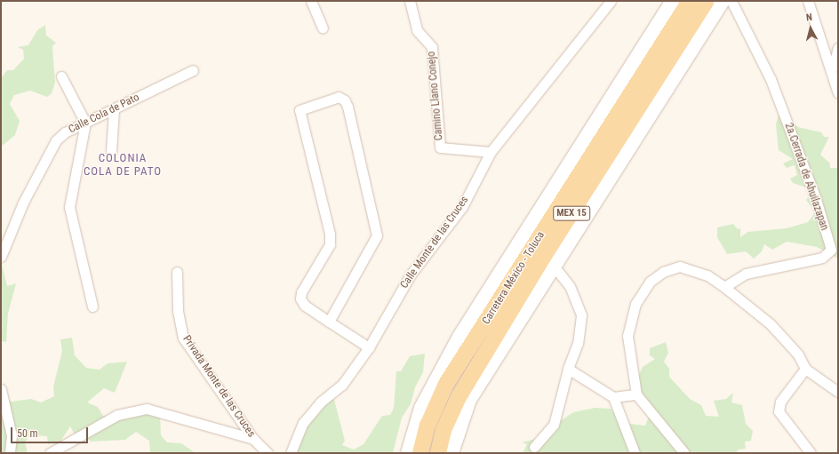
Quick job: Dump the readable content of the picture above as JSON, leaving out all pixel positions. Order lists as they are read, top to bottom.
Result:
{
  "streets": {
    "main road": ["MEX 15", "Carretera México - Toluca"],
    "street": [
      "Camino Llano Conejo",
      "Calle Cola de Pato",
      "2a.Cerrada de Ahuilazapan",
      "Calle Monte de las Cruces",
      "Privada Monte de las Cruces"
    ]
  },
  "crossings": [
    ["Camino Llano Conejo", "Calle Monte de las Cruces"]
  ],
  "districts": ["COLONIA COLA DE PATO"],
  "scale_bar": "50 m",
  "north": "top"
}
